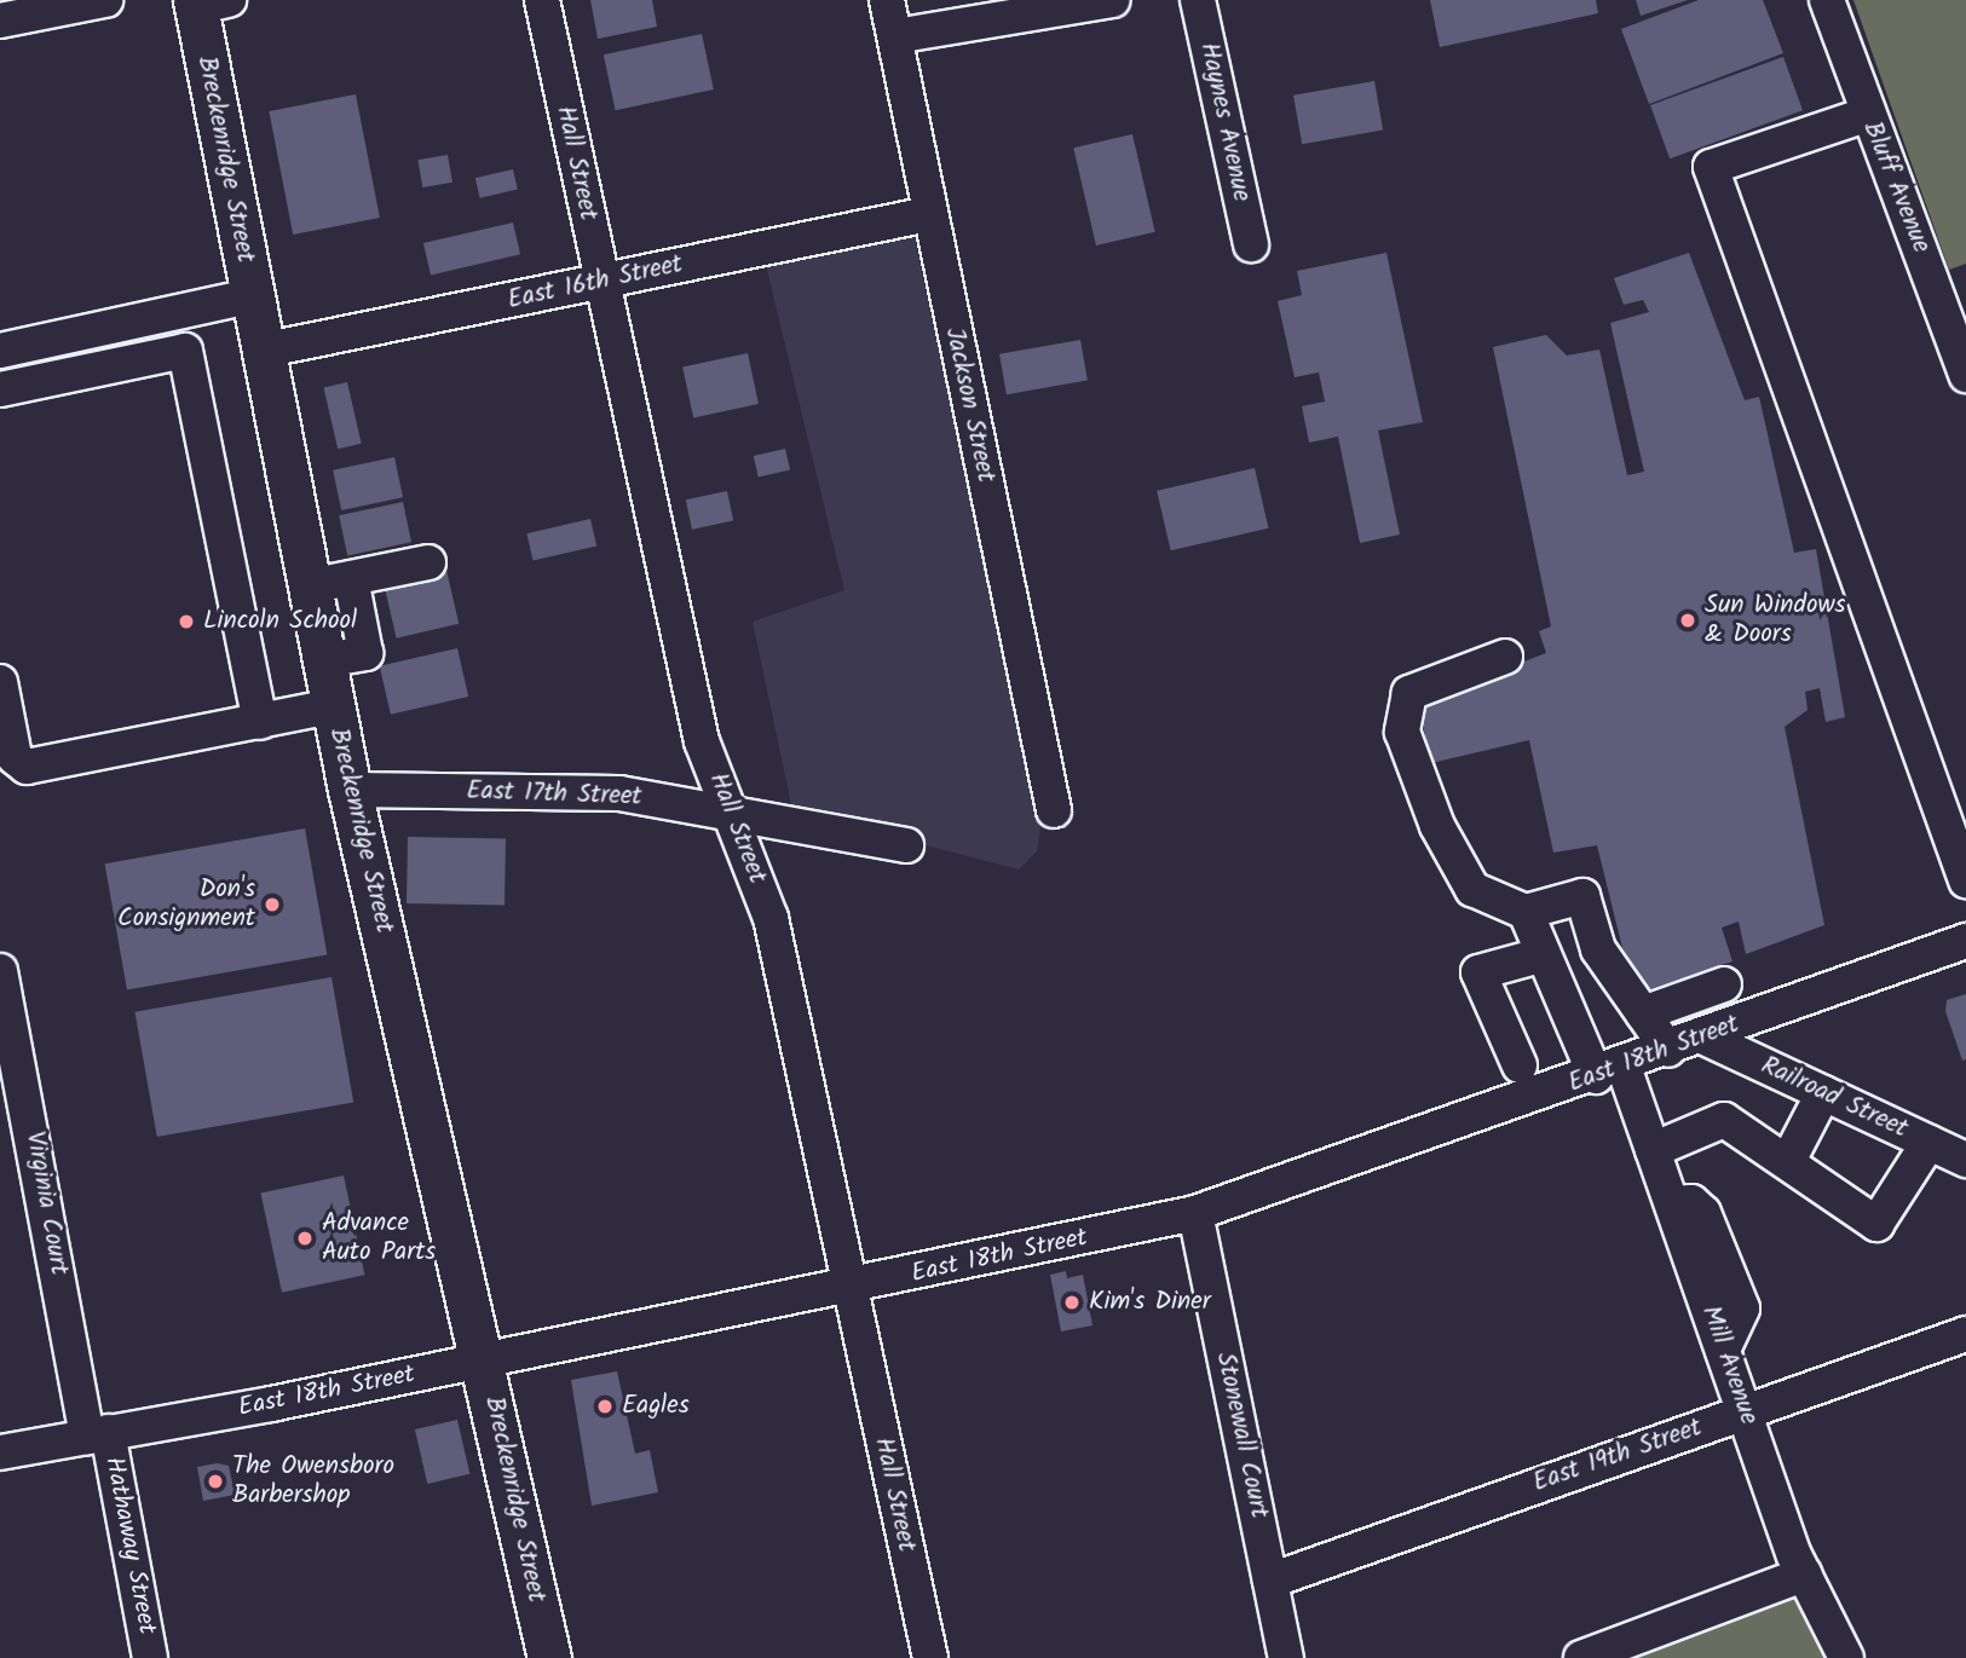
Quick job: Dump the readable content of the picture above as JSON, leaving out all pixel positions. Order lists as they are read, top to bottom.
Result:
{
  "streets": {
    "main road": ["Breckenridge Street"],
    "street": [
      "Haynes Avenue",
      "Hall Street",
      "Bluff Avenue",
      "East 16th Street",
      "Jackson Street",
      "East 17th Street",
      "East 18th Street",
      "Railroad Street",
      "Virginia Court",
      "Mill Avenue",
      "Stonewall Court",
      "East 19th Street",
      "Hathaway Street"
    ]
  },
  "crossings": [
    ["Breckenridge Street", "East 16th Street"],
    ["Breckenridge Street", "East 17th Street"],
    ["Breckenridge Street", "East 18th Street"],
    ["Hall Street", "East 16th Street"],
    ["Hall Street", "East 17th Street"],
    ["Hall Street", "East 18th Street"],
    ["East 16th Street", "Jackson Street"],
    ["East 18th Street", "Railroad Street"],
    ["East 18th Street", "Virginia Court"],
    ["East 18th Street", "Mill Avenue"],
    ["East 18th Street", "Stonewall Court"],
    ["East 18th Street", "Hathaway Street"],
    ["Virginia Court", "Hathaway Street"],
    ["Mill Avenue", "East 19th Street"],
    ["Stonewall Court", "East 19th Street"]
  ],
  "places": [
    "Sun Windows & Doors",
    "Lincoln School",
    "Don's Consignment",
    "Advance Auto Parts",
    "Kim's Diner",
    "Eagles",
    "The Owensboro Barbershop"
  ]
}
